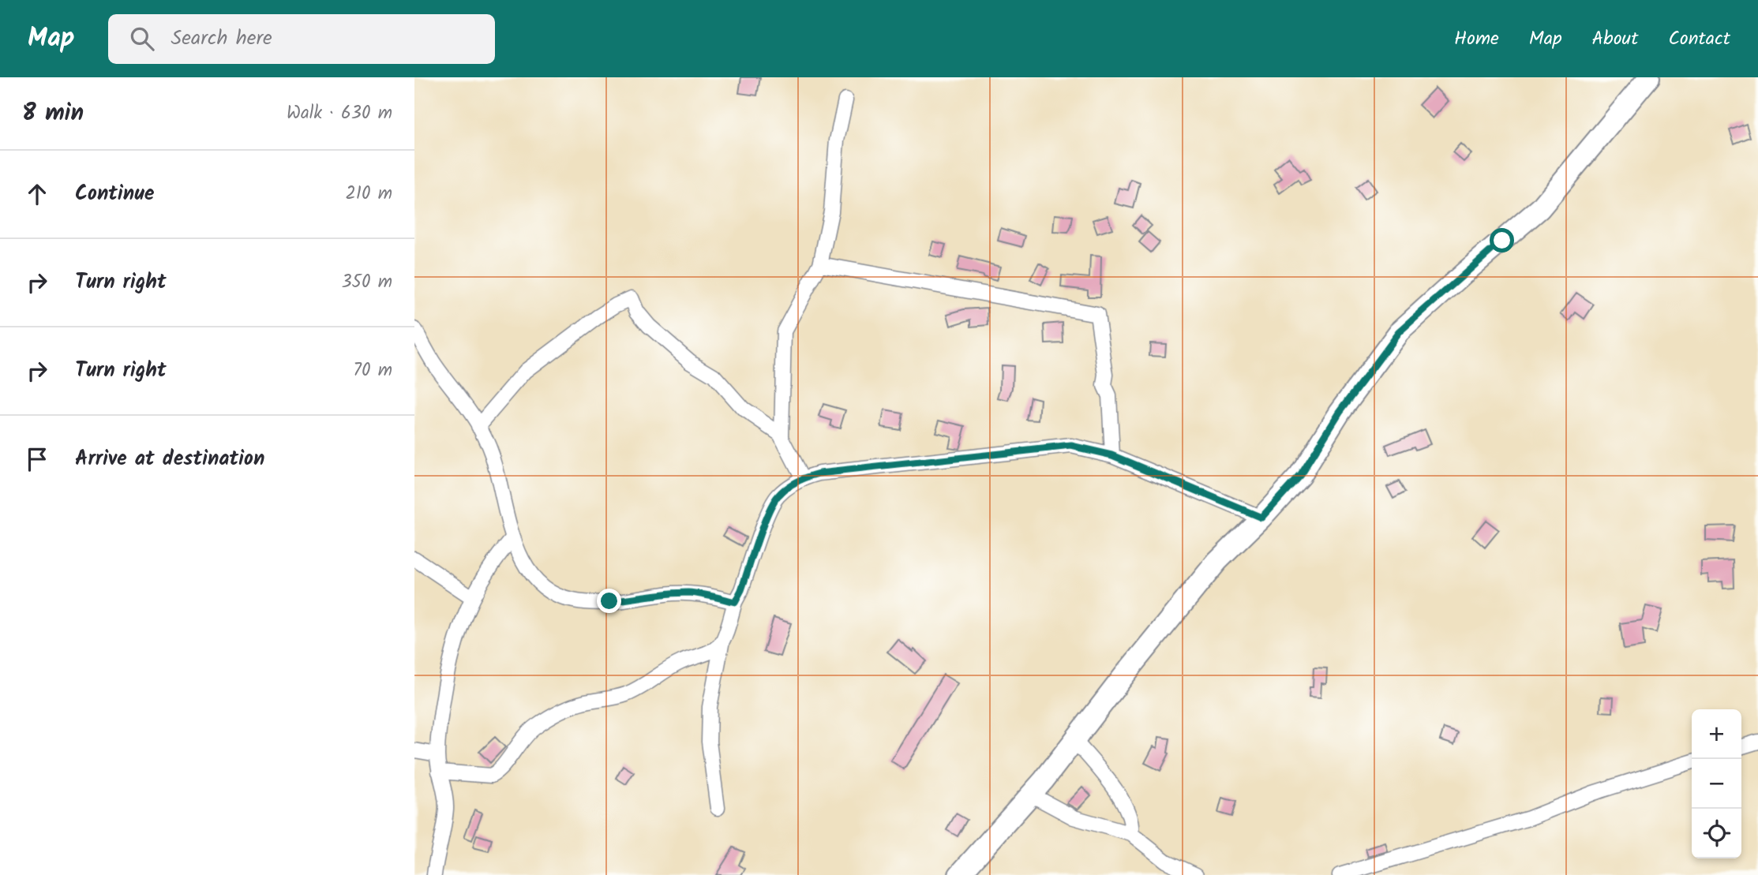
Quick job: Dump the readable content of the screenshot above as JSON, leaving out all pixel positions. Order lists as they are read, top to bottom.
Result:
{
  "page": {
    "header": "Map",
    "search": "Search here",
    "nav": [
      "Home",
      "Map",
      "About",
      "Contact"
    ],
    "heading": ["8 min", "Walk · 630 m"],
    "list": [
      ["Continue", "210 m"],
      ["Turn right", "350 m"],
      ["Turn right", "70 m"],
      "Arrive at destination"
    ],
    "map_buttons": ["+", "−"]
  }
}
